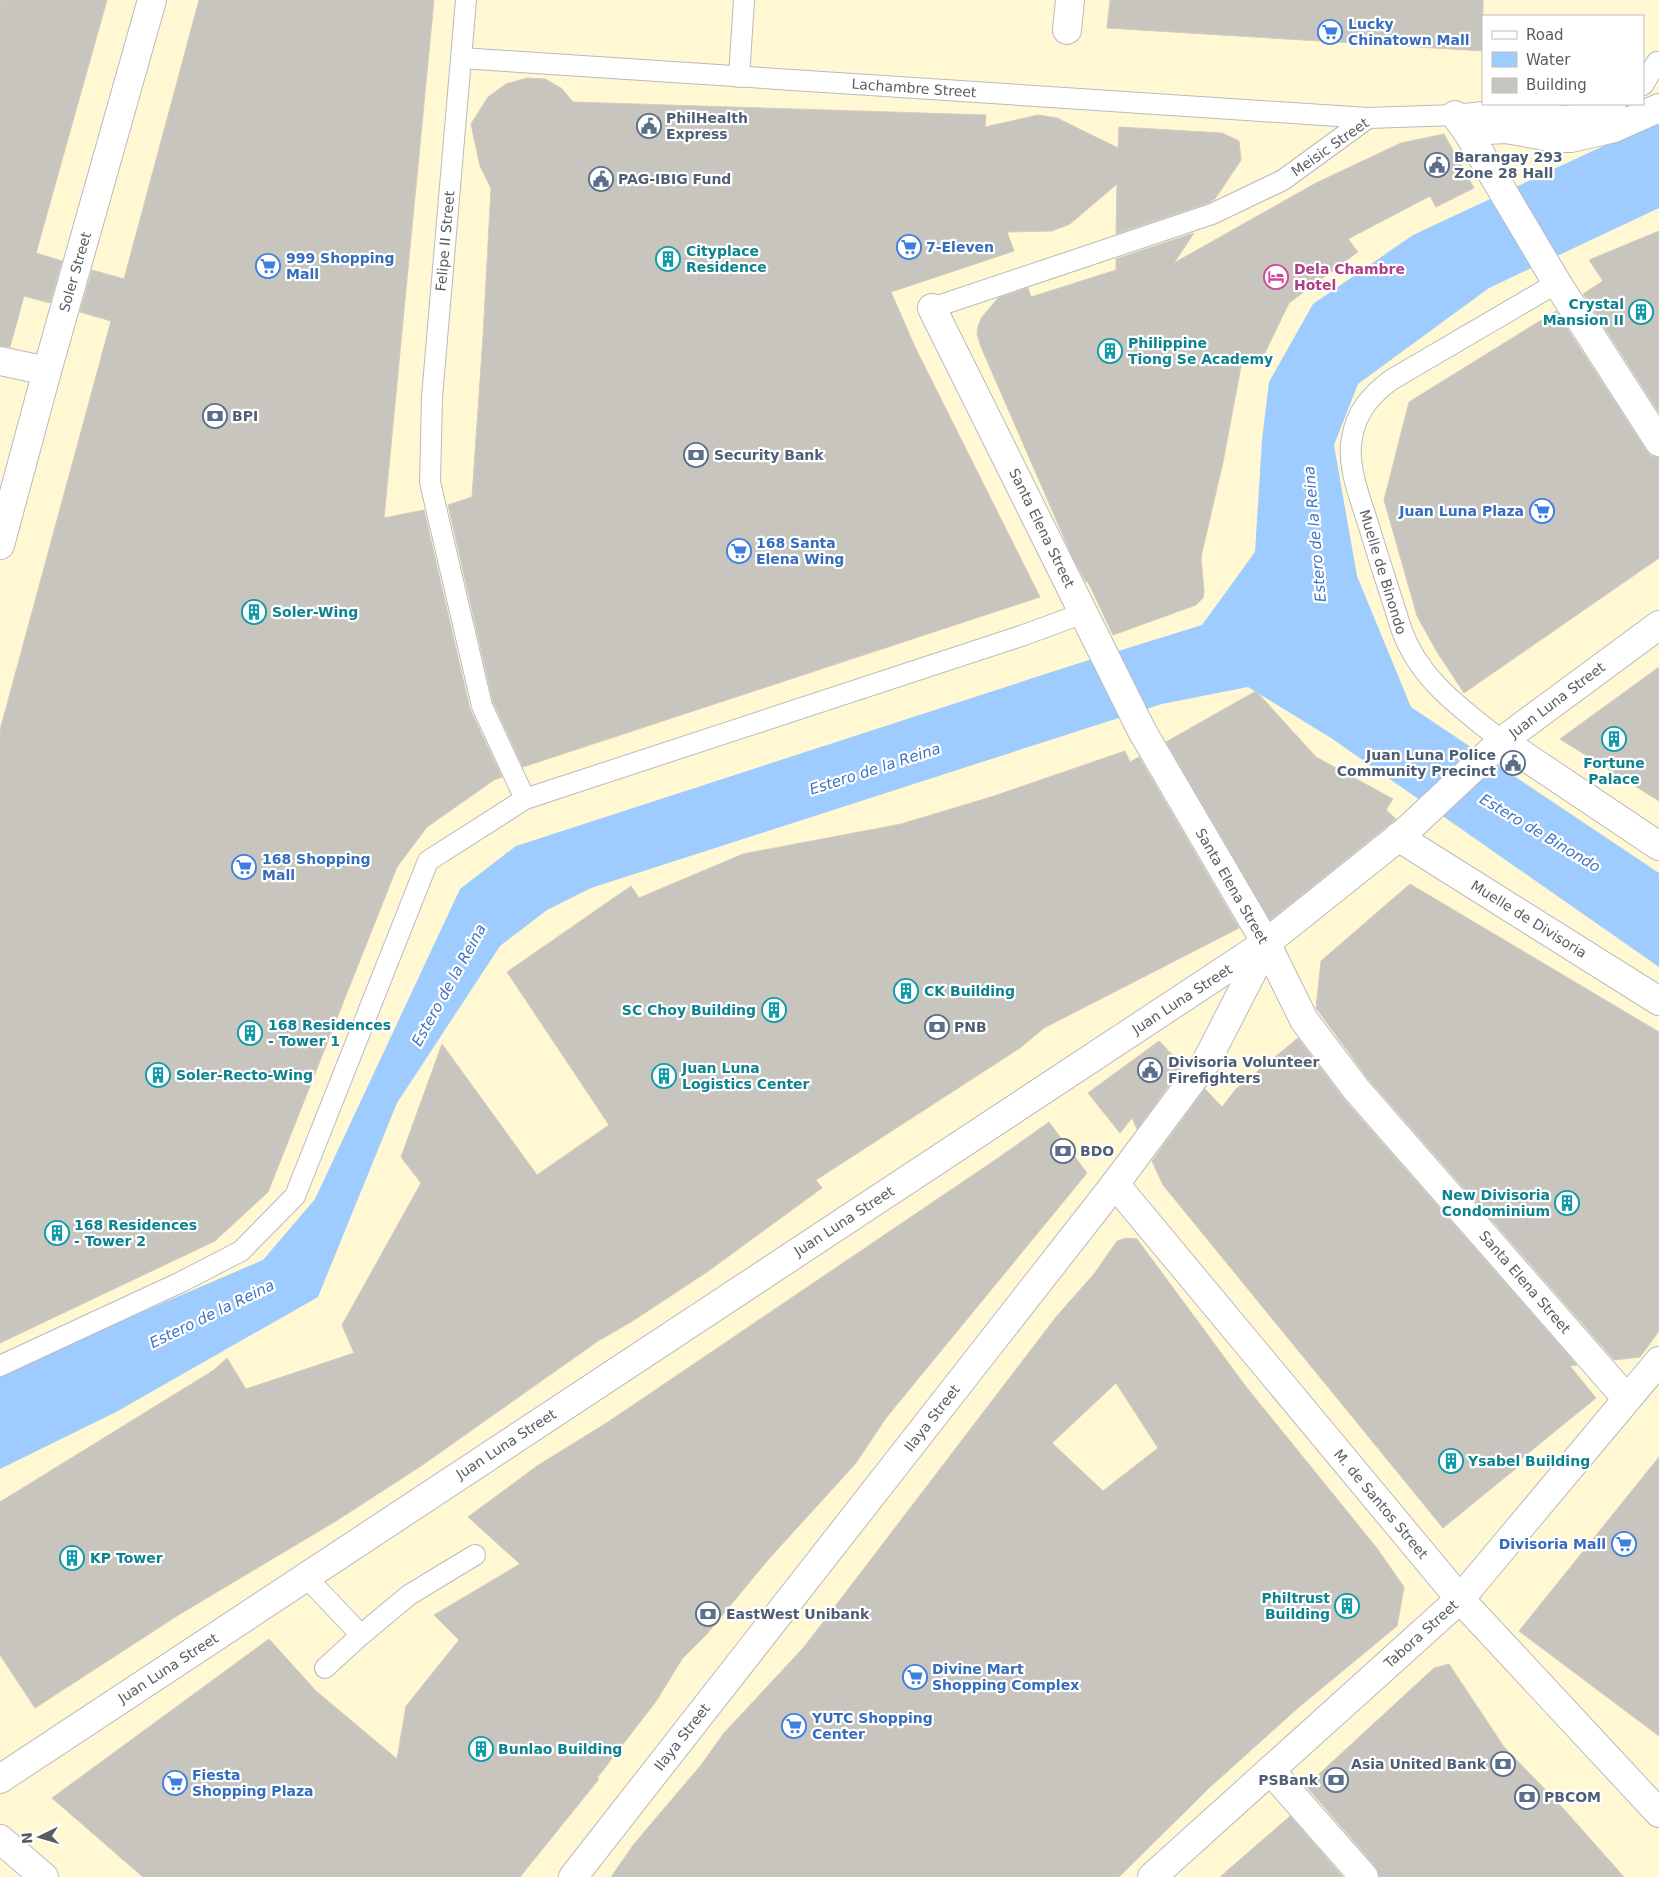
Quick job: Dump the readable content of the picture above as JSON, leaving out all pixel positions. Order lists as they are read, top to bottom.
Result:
{
  "streets": {
    "street": [
      "Soler Street",
      "Santa Elena Street",
      "Muelle de Binondo",
      "Juan Luna Street",
      "Muelle de Divisoria",
      "Ilaya Street",
      "M. de Santos Street",
      "Tabora Street"
    ],
    "lane": ["Lachambre Street", "Meisic Street", "Felipe II Street"]
  },
  "crossings": [
    ["Lachambre Street", "Meisic Street"],
    ["Lachambre Street", "Felipe II Street"],
    ["Meisic Street", "Santa Elena Street"],
    ["Santa Elena Street", "Juan Luna Street"],
    ["Santa Elena Street", "Ilaya Street"],
    ["Santa Elena Street", "Tabora Street"],
    ["Muelle de Binondo", "Juan Luna Street"],
    ["Juan Luna Street", "Muelle de Divisoria"],
    ["Juan Luna Street", "Ilaya Street"],
    ["Ilaya Street", "M. de Santos Street"],
    ["M. de Santos Street", "Tabora Street"]
  ],
  "water": ["Estero de la Reina", "Estero de Binondo"],
  "places": {
    "supermarket": [
      "Lucky Chinatown Mall",
      "7-Eleven",
      "999 Shopping Mall",
      "Juan Luna Plaza",
      "168 Santa Elena Wing",
      "168 Shopping Mall",
      "Divisoria Mall",
      "Divine Mart Shopping Complex",
      "YUTC Shopping Center",
      "Fiesta Shopping Plaza"
    ],
    "public building": [
      "PhilHealth Express",
      "Barangay 293 Zone 28 Hall",
      "PAG-IBIG Fund",
      "Juan Luna Police Community Precinct",
      "Divisoria Volunteer Firefighters"
    ],
    "building": [
      "Cityplace Residence",
      "Crystal Mansion II",
      "Philippine Tiong Se Academy",
      "Soler-Wing",
      "Fortune Palace",
      "CK Building",
      "SC Choy Building",
      "168 Residences - Tower 1",
      "Soler-Recto-Wing",
      "Juan Luna Logistics Center",
      "New Divisoria Condominium",
      "168 Residences - Tower 2",
      "Ysabel Building",
      "KP Tower",
      "Philtrust Building",
      "Bunlao Building"
    ],
    "hotel": ["Dela Chambre Hotel"],
    "bank": [
      "BPI",
      "Security Bank",
      "PNB",
      "BDO",
      "EastWest Unibank",
      "Asia United Bank",
      "PSBank",
      "PBCOM"
    ]
  },
  "legend": ["Road", "Water", "Building"],
  "north": "left"
}
